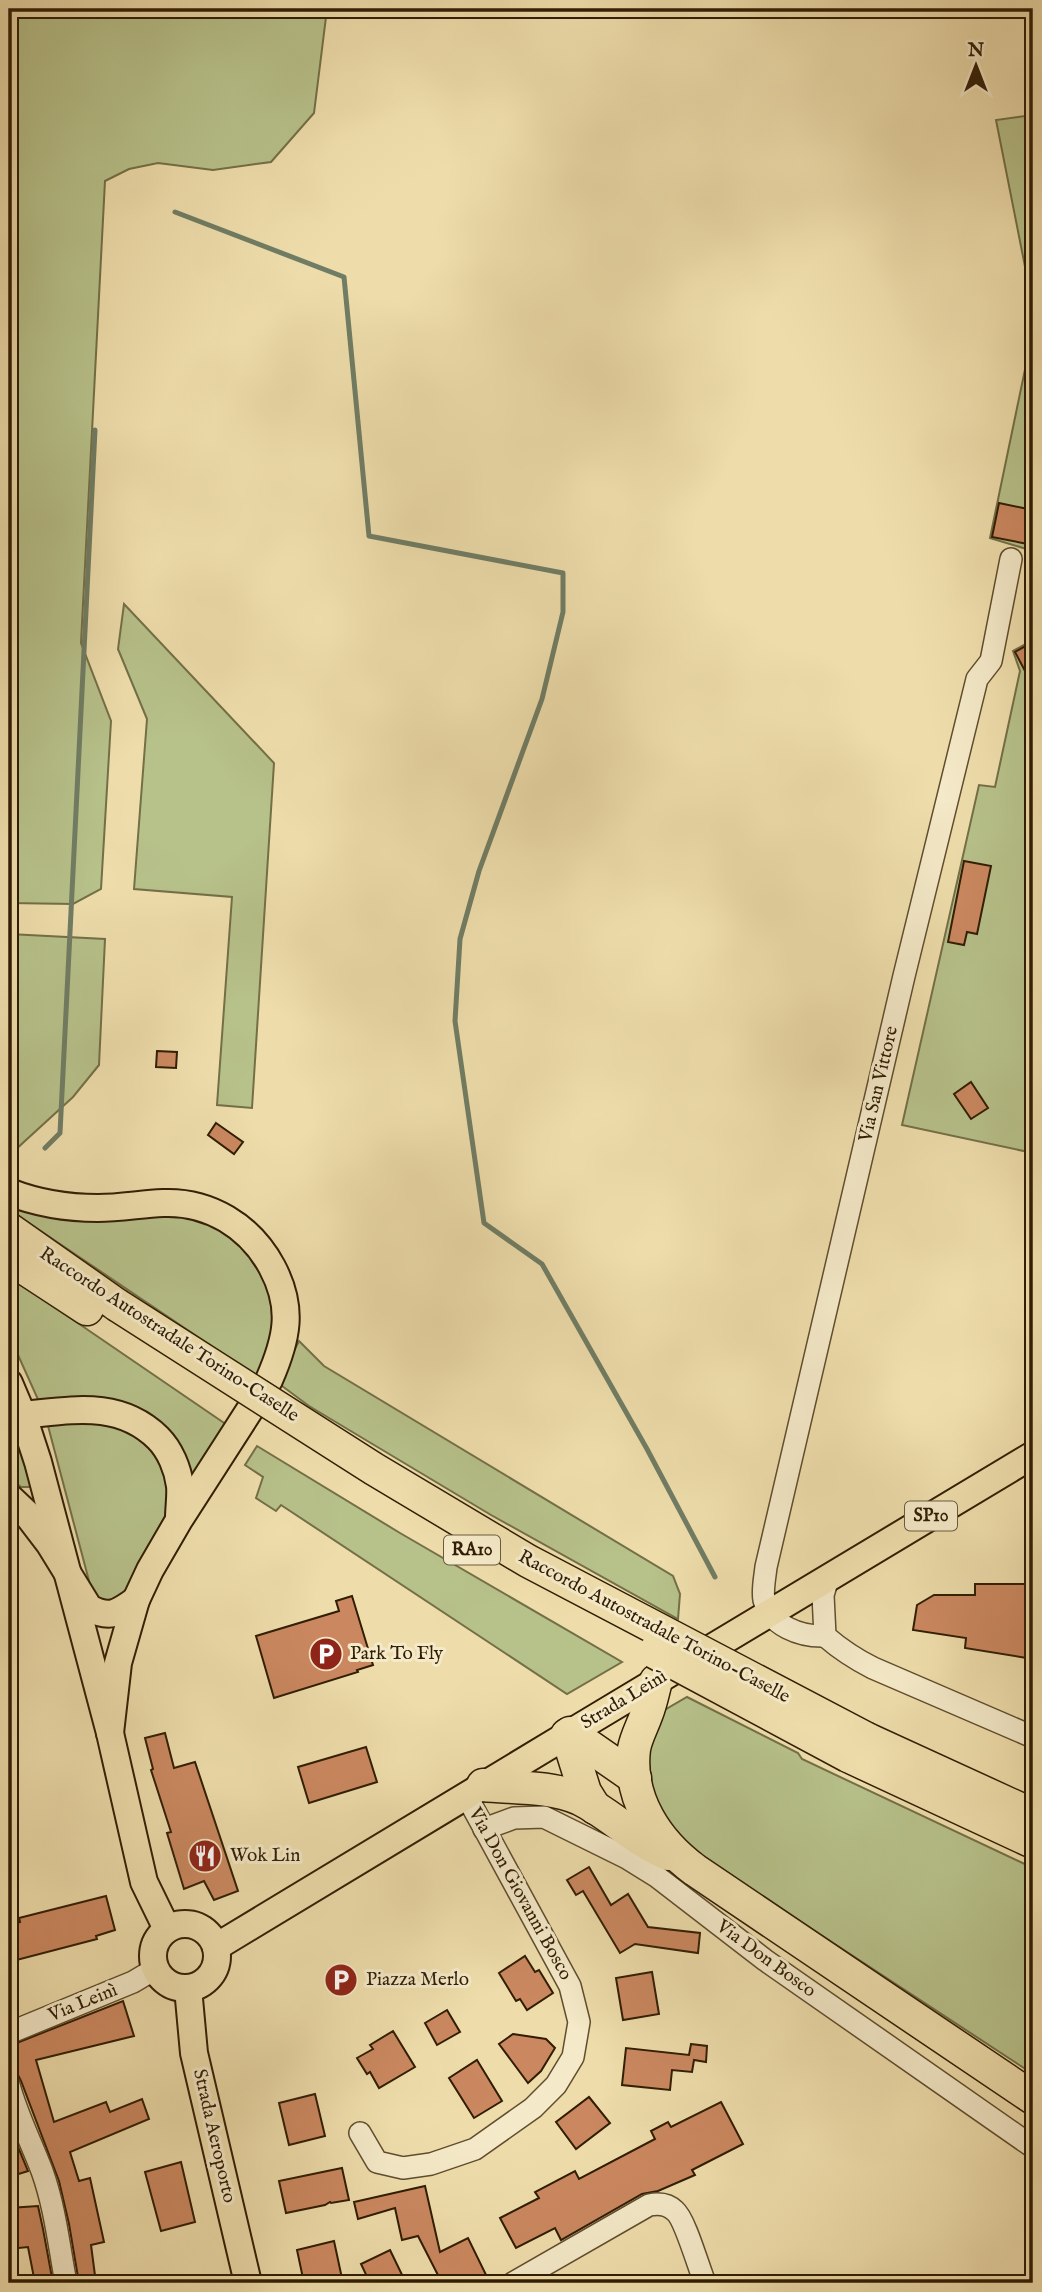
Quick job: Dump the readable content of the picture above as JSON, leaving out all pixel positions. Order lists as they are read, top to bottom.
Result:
{
  "streets": {
    "highway": ["Raccordo Autostradale Torino-Caselle", "RA10"],
    "main road": ["SP10", "Strada Leinì", "Strada Aeroporto"],
    "street": [
      "Via San Vittore",
      "Via Don Giovanni Bosco",
      "Via Don Bosco",
      "Via Leinì"
    ]
  },
  "crossings": [
    ["Via San Vittore", "Strada Leinì"],
    ["Strada Leinì", "Via Don Giovanni Bosco"],
    ["Strada Leinì", "Via Leinì"],
    ["Strada Leinì", "Strada Aeroporto"],
    ["Via Don Giovanni Bosco", "Via Don Bosco"],
    ["Via Leinì", "Strada Aeroporto"]
  ],
  "places": {
    "parking": ["Park To Fly", "Piazza Merlo"],
    "restaurant": ["Wok Lin"]
  },
  "north": "top"
}
